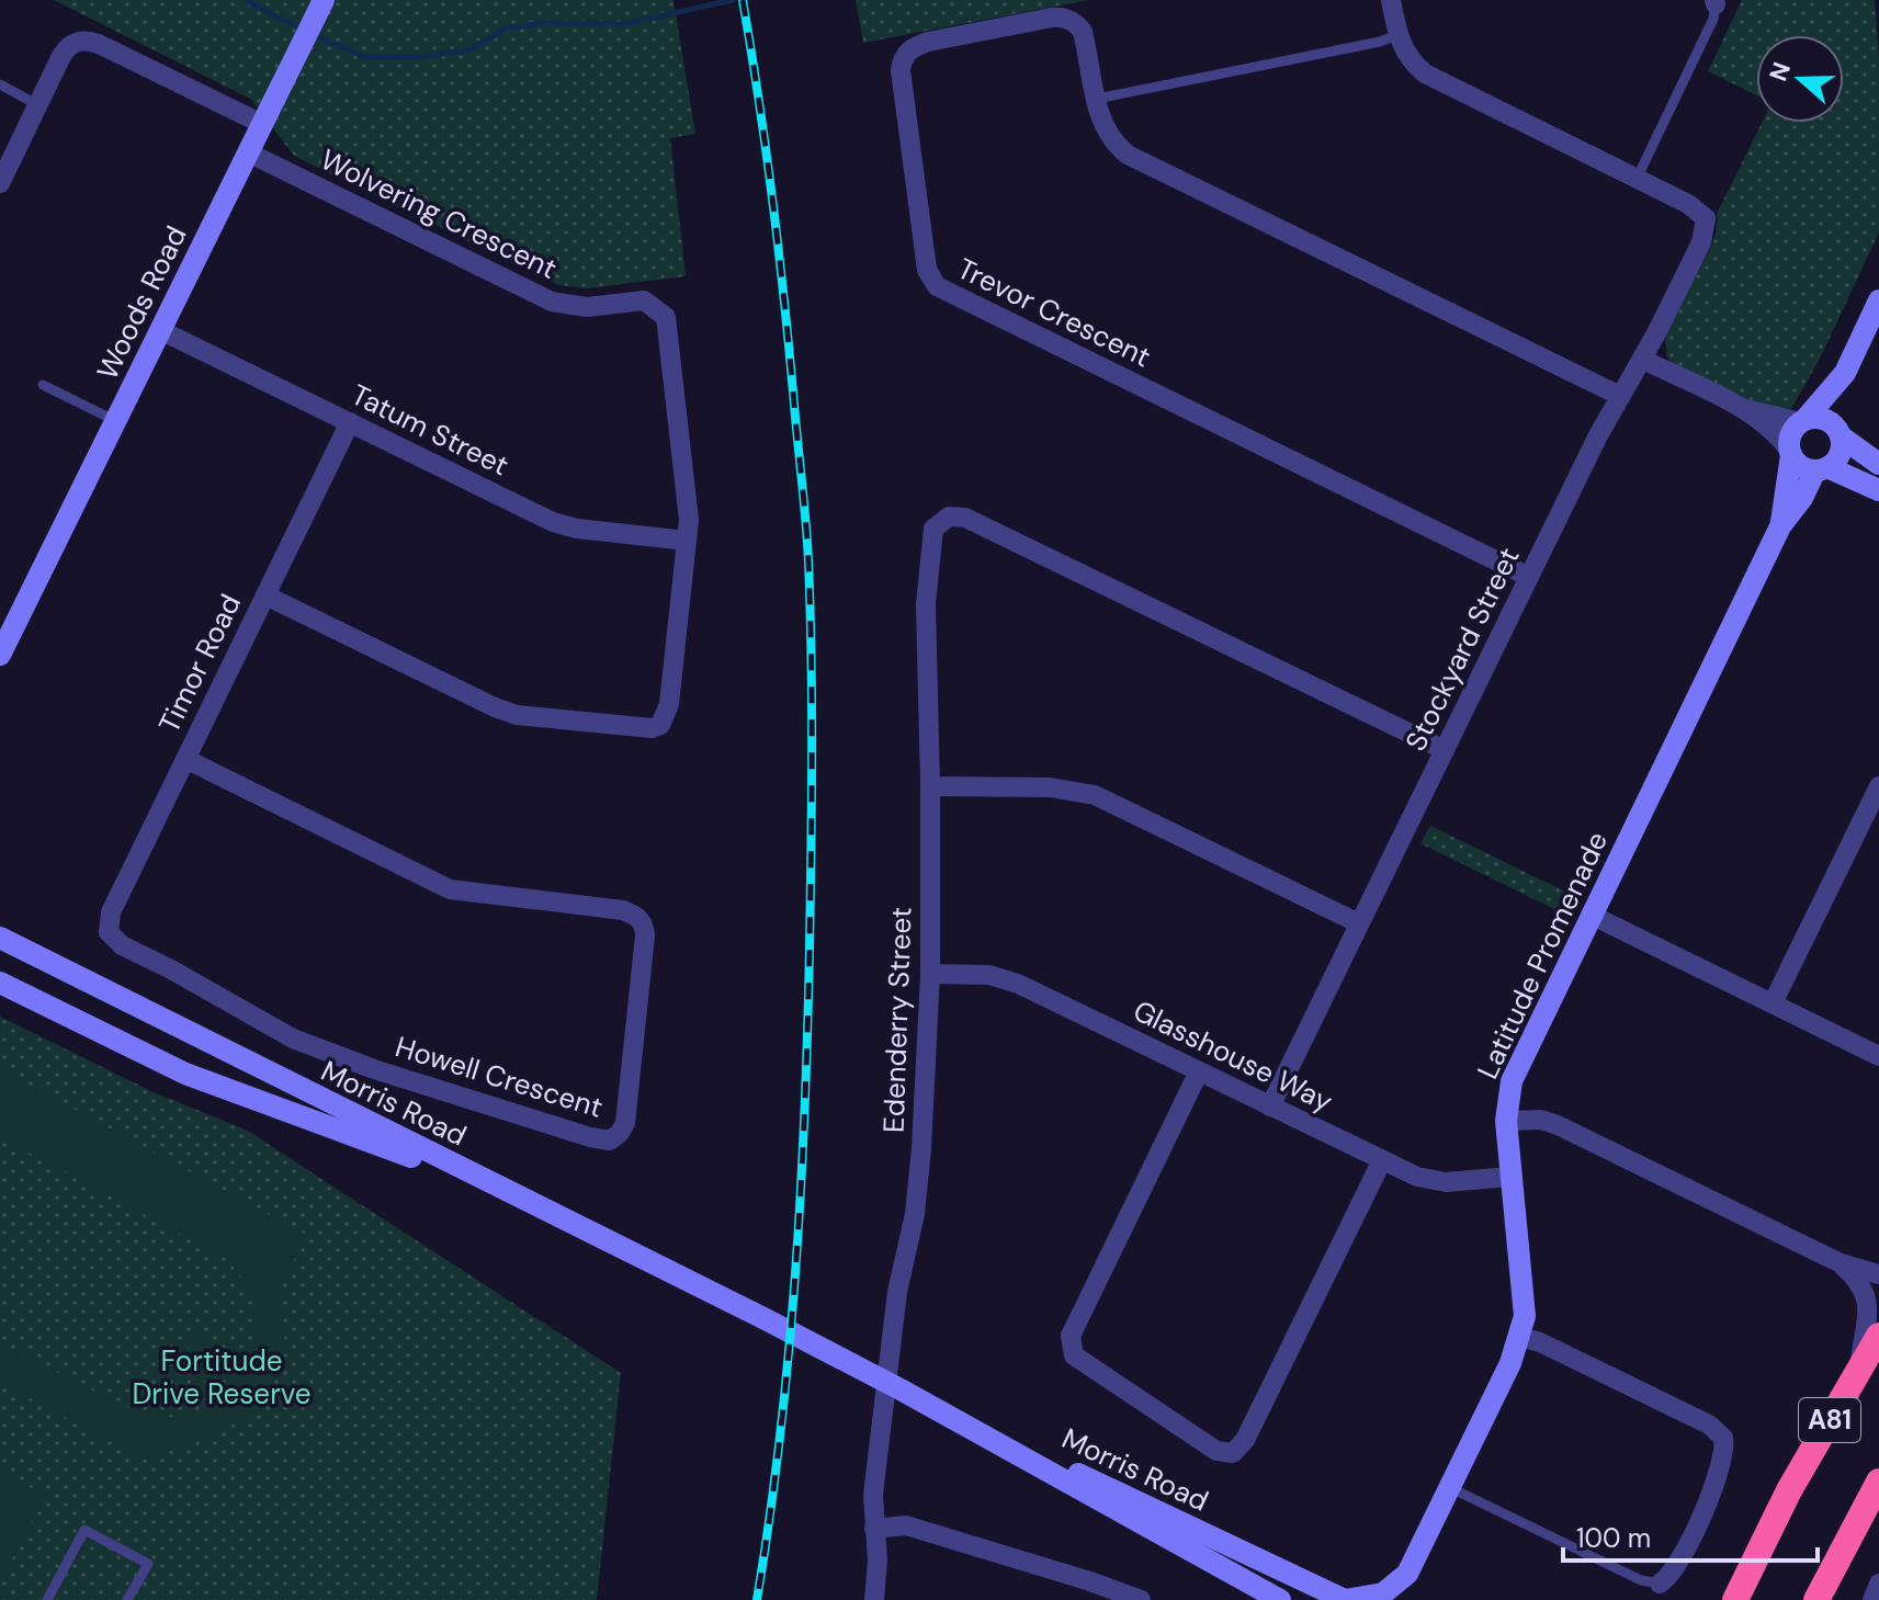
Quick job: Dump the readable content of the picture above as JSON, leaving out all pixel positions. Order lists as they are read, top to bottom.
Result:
{
  "streets": {
    "highway": ["A81"],
    "street": [
      "Wolvering Crescent",
      "Woods Road",
      "Trevor Crescent",
      "Tatum Street",
      "Stockyard Street",
      "Timor Road",
      "Latitude Promenade",
      "Edenderry Street",
      "Glasshouse Way",
      "Howell Crescent",
      "Morris Road"
    ]
  },
  "crossings": [
    ["Wolvering Crescent", "Woods Road"],
    ["Wolvering Crescent", "Tatum Street"],
    ["Wolvering Crescent", "Timor Road"],
    ["Woods Road", "Tatum Street"],
    ["Trevor Crescent", "Stockyard Street"],
    ["Tatum Street", "Timor Road"],
    ["Stockyard Street", "Edenderry Street"],
    ["Stockyard Street", "Glasshouse Way"],
    ["Timor Road", "Howell Crescent"],
    ["Latitude Promenade", "Glasshouse Way"],
    ["Edenderry Street", "Glasshouse Way"]
  ],
  "parks": ["Fortitude Drive Reserve"],
  "scale_bar": "100 m",
  "north": "left"
}
